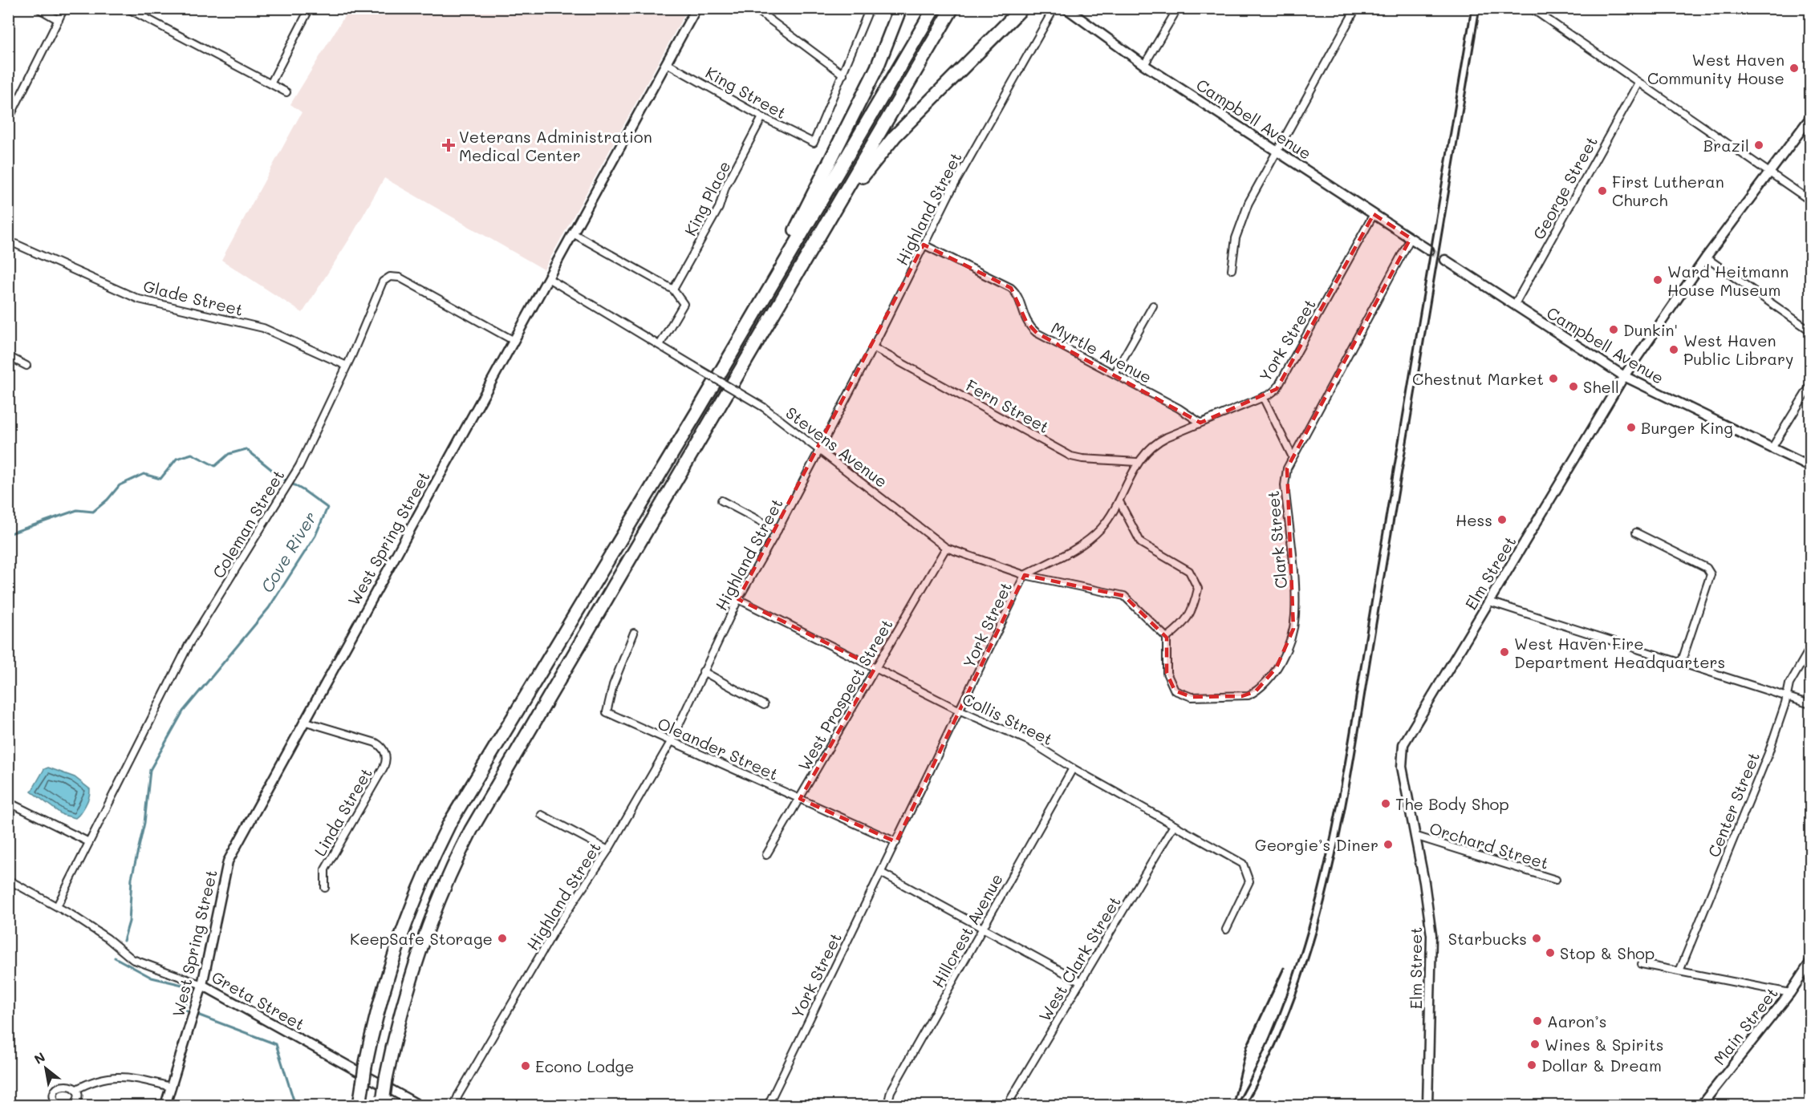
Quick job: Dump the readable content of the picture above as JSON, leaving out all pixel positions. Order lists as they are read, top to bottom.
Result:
{
  "streets": {
    "main road": [
      "Campbell Avenue",
      "West Spring Street",
      "Elm Street",
      "Greta Street",
      "Main Street"
    ],
    "street": [
      "King Street",
      "George Street",
      "King Place",
      "Highland Street",
      "Glade Street",
      "York Street",
      "Myrtle Avenue",
      "Fern Street",
      "Stevens Avenue",
      "Coleman Street",
      "Clark Street",
      "West Prospect Street",
      "Collis Street",
      "Oleander Street",
      "Center Street",
      "Linda Street",
      "Orchard Street",
      "Hillcrest Avenue",
      "West Clark Street"
    ]
  },
  "crossings": [
    ["King Street", "King Place"],
    ["King Street", "West Spring Street"],
    ["Campbell Avenue", "George Street"],
    ["Campbell Avenue", "York Street"],
    ["Campbell Avenue", "Clark Street"],
    ["Campbell Avenue", "Elm Street"],
    ["Highland Street", "Myrtle Avenue"],
    ["Highland Street", "Fern Street"],
    ["Highland Street", "Stevens Avenue"],
    ["Highland Street", "Collis Street"],
    ["Highland Street", "Oleander Street"],
    ["Glade Street", "Coleman Street"],
    ["York Street", "Myrtle Avenue"],
    ["York Street", "Fern Street"],
    ["York Street", "Stevens Avenue"],
    ["York Street", "Collis Street"],
    ["York Street", "Oleander Street"],
    ["Stevens Avenue", "West Spring Street"],
    ["Stevens Avenue", "Clark Street"],
    ["Stevens Avenue", "West Prospect Street"],
    ["Coleman Street", "West Spring Street"],
    ["Coleman Street", "Greta Street"],
    ["West Spring Street", "Linda Street"],
    ["West Spring Street", "Greta Street"],
    ["Elm Street", "Orchard Street"],
    ["West Prospect Street", "Collis Street"],
    ["West Prospect Street", "Oleander Street"],
    ["Collis Street", "Hillcrest Avenue"],
    ["Collis Street", "West Clark Street"]
  ],
  "water": ["Cove River"],
  "places": {
    "other": [
      "West Haven Community House",
      "Brazil",
      "First Lutheran Church",
      "Ward Heitmann House Museum",
      "Dunkin'",
      "West Haven Public Library",
      "Chestnut Market",
      "Shell",
      "Burger King",
      "Hess",
      "West Haven Fire Department Headquarters",
      "The Body Shop",
      "Georgie’s Diner",
      "KeepSafe Storage",
      "Starbucks",
      "Stop & Shop",
      "Aaron’s",
      "Wines & Spirits",
      "Dollar & Dream",
      "Econo Lodge"
    ],
    "health": ["Veterans Administration Medical Center"]
  },
  "north": "top left"
}
